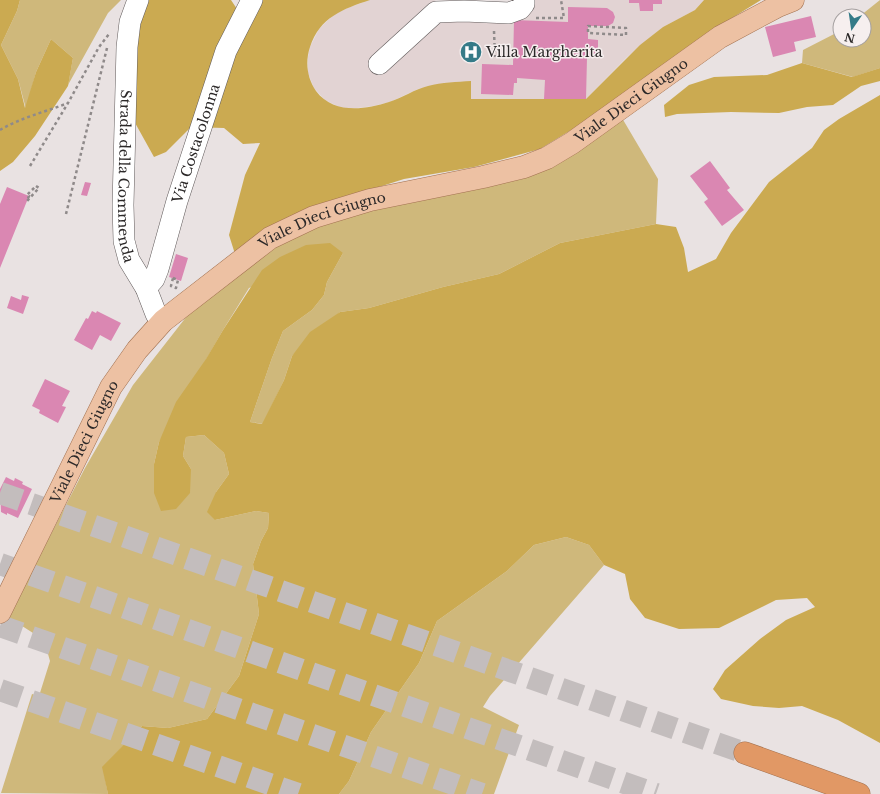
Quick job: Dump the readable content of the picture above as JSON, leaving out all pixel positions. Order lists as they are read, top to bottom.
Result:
{
  "streets": {
    "main road": ["Viale Dieci Giugno"],
    "street": ["Via Costacolonna", "Strada della Commenda"]
  },
  "crossings": [
    ["Viale Dieci Giugno", "Strada della Commenda"],
    ["Via Costacolonna", "Strada della Commenda"]
  ],
  "places": {
    "hospital": ["Villa Margherita"]
  },
  "north": "bottom"
}
